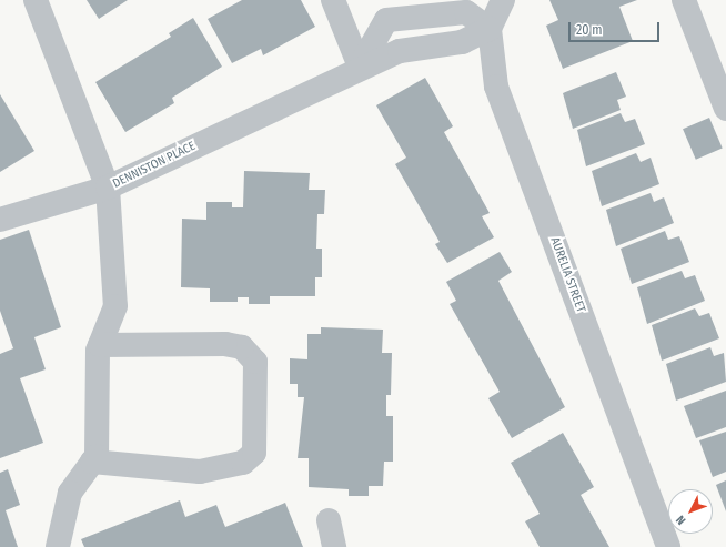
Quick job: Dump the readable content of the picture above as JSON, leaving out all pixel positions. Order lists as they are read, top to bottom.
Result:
{
  "streets": {
    "street": ["DENNISTON PLACE", "AURELIA STREET"]
  },
  "crossings": [
    ["DENNISTON PLACE", "AURELIA STREET"]
  ],
  "scale_bar": "20 m",
  "north": "bottom left"
}
